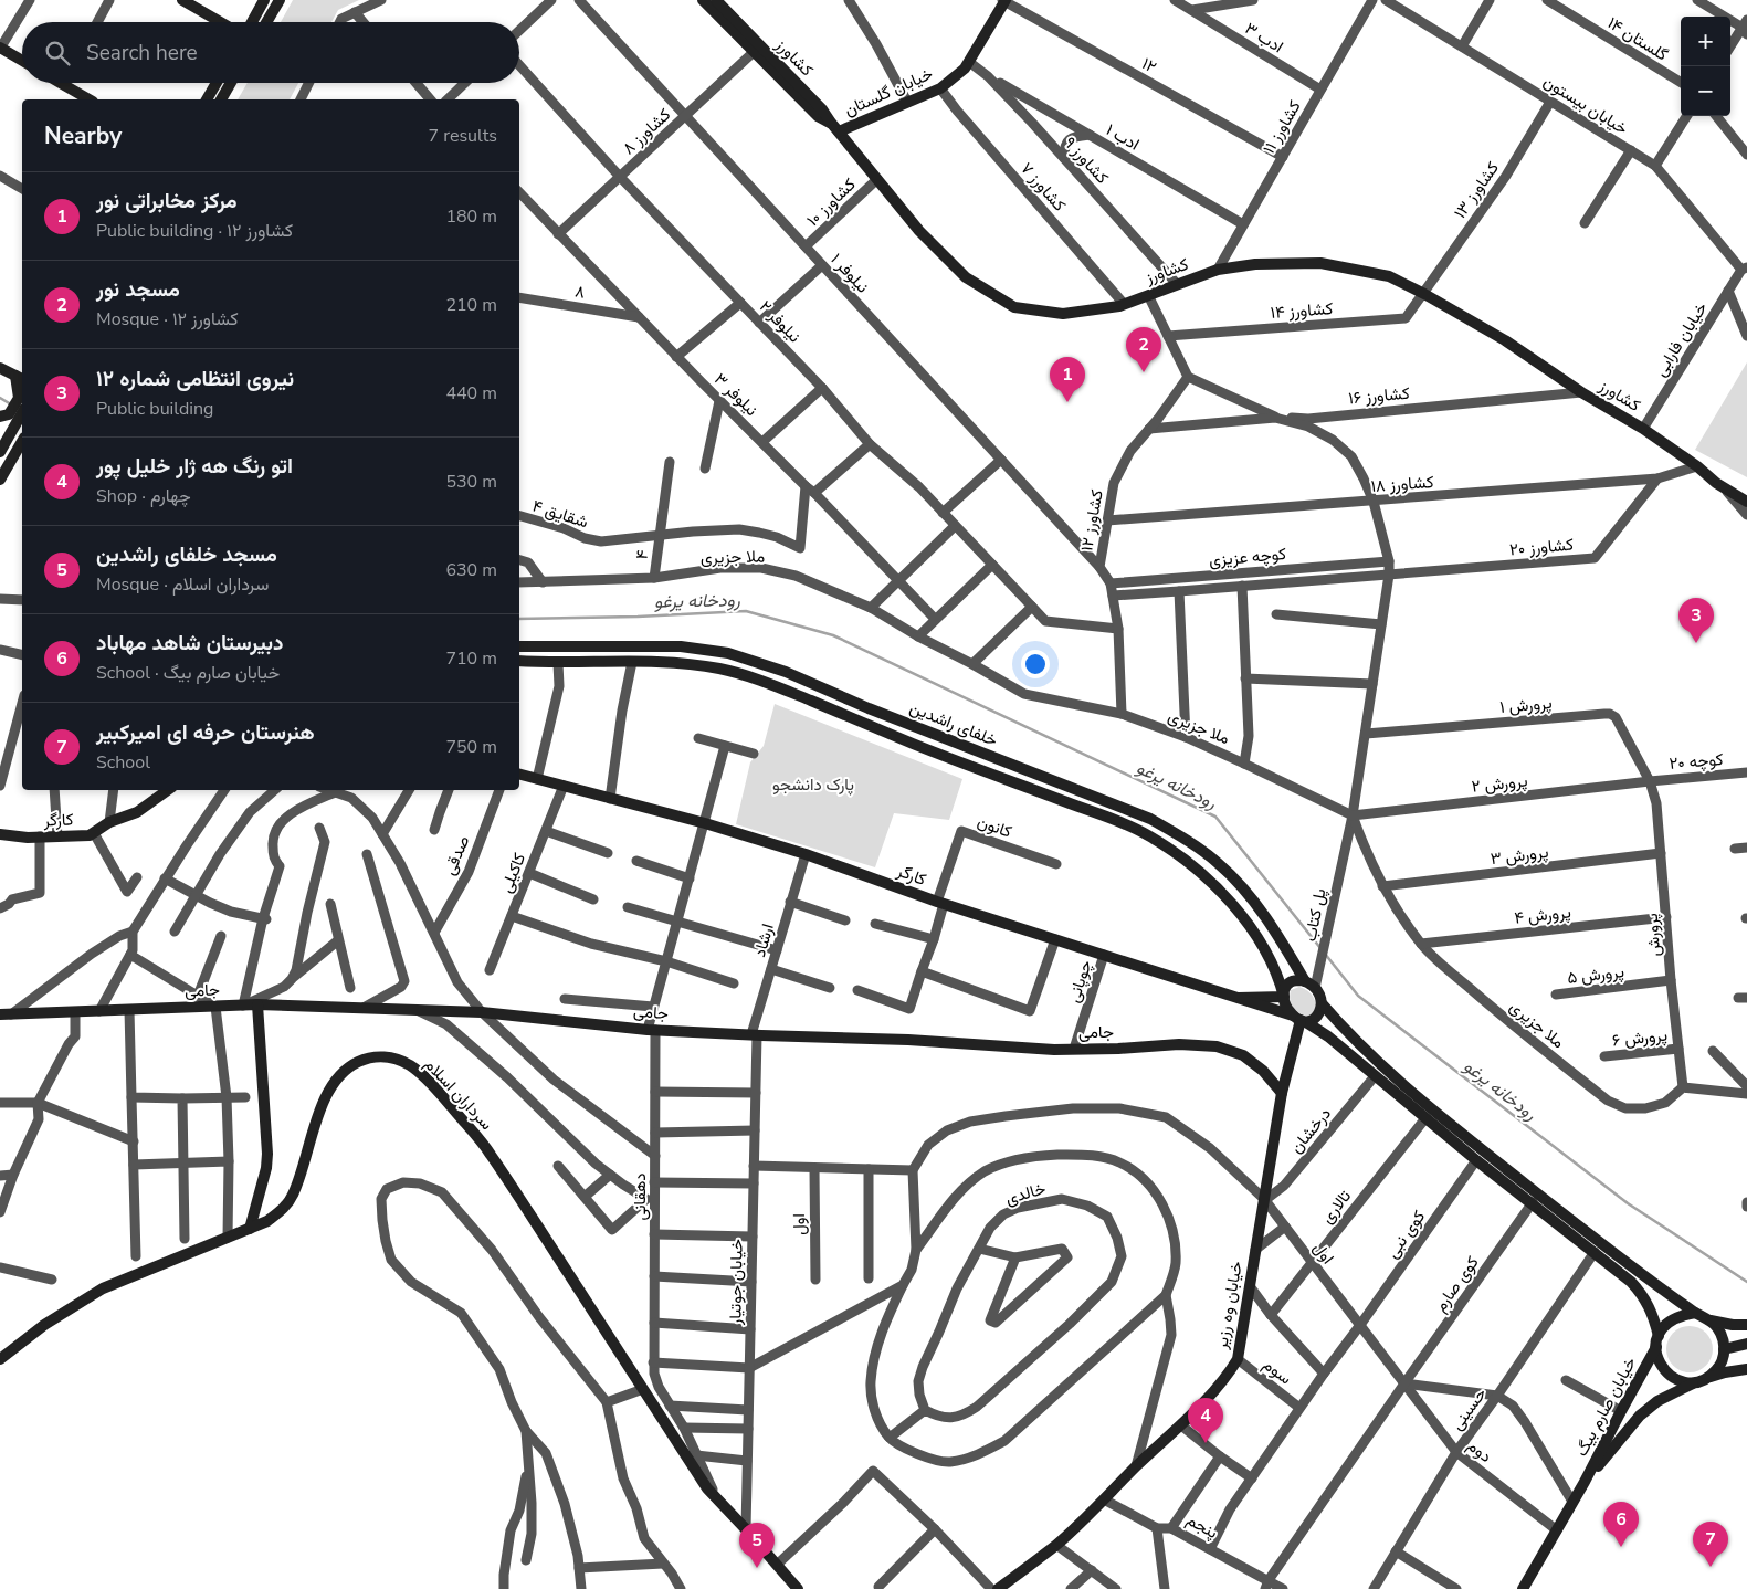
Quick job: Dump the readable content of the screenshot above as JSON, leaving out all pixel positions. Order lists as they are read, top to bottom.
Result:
{
  "streets": {
    "street": [
      "ادب ۳",
      "گلستان ۱۴",
      "کشاورز",
      "۱۲",
      "خیابان گلستان",
      "خیابان بیستون",
      "کشاورز ۱۱",
      "کشاورز ۸",
      "ادب ۱",
      "کشاورز ۹",
      "کشاورز ۷",
      "کشاورز ۱۳",
      "کشاورز ۱۰",
      "نیلوفر ۱",
      "۸",
      "کشاورز ۱۴",
      "نیلوفر ۲",
      "خیابان فارابی",
      "نیلوفر ۳",
      "کشاورز ۱۶",
      "کشاورز ۱۸",
      "شقایق ۴",
      "کشاورز ۱۲",
      "کشاورز ۲۰",
      "۴",
      "ملا جزیری",
      "کوچه عزیزی",
      "پرورش ۱",
      "خلفای راشدین",
      "کوچه ۲۰",
      "پرورش ۲",
      "کارگر",
      "کانون",
      "صدقی",
      "پرورش ۳",
      "کاکیلی",
      "پل کتاب",
      "پرورش ۴",
      "پرورش",
      "ارشاد",
      "پرورش ۵",
      "چوپانی",
      "جامی",
      "پرورش ۶",
      "سرداران اسلام",
      "درخشان",
      "خالدی",
      "دهقانی",
      "تالاری",
      "اول",
      "کوی نبی",
      "خیابان جوتیار",
      "کوی صارم",
      "خیابان وه رزیر",
      "سوم",
      "خیابان صارم بیگ",
      "حسینی",
      "دوم",
      "پنجم"
    ]
  },
  "crossings": [
    ["ادب ۳", "کشاورز ۱۱"],
    ["کشاورز", "خیابان گلستان"],
    ["کشاورز", "کشاورز ۱۱"],
    ["کشاورز", "کشاورز ۹"],
    ["کشاورز", "کشاورز ۷"],
    ["کشاورز", "کشاورز ۱۳"],
    ["کشاورز", "کشاورز ۱۰"],
    ["کشاورز", "کشاورز ۱۴"],
    ["کشاورز", "خیابان فارابی"],
    ["کشاورز", "کشاورز ۱۶"],
    ["کشاورز", "کشاورز ۱۸"],
    ["۱۲", "خیابان گلستان"],
    ["۱۲", "کشاورز ۱۱"],
    ["خیابان گلستان", "کشاورز ۹"],
    ["خیابان گلستان", "کشاورز ۷"],
    ["خیابان بیستون", "کشاورز ۱۳"],
    ["خیابان بیستون", "خیابان فارابی"],
    ["کشاورز ۱۱", "ادب ۱"],
    ["کشاورز ۸", "نیلوفر ۱"],
    ["کشاورز ۸", "نیلوفر ۲"],
    ["کشاورز ۸", "نیلوفر ۳"],
    ["ادب ۱", "کشاورز ۹"],
    ["کشاورز ۱۳", "کشاورز ۱۴"],
    ["کشاورز ۱۰", "نیلوفر ۱"],
    ["نیلوفر ۱", "کشاورز ۱۲"],
    ["۸", "نیلوفر ۳"],
    ["نیلوفر ۲", "کشاورز ۱۲"],
    ["نیلوفر ۳", "شقایق ۴"],
    ["کشاورز ۱۶", "کشاورز ۱۲"],
    ["کشاورز ۱۶", "پل کتاب"],
    ["کشاورز ۱۸", "کشاورز ۱۲"],
    ["کشاورز ۱۸", "کشاورز ۲۰"],
    ["کشاورز ۱۸", "پل کتاب"],
    ["شقایق ۴", "۴"],
    ["کشاورز ۱۲", "کشاورز ۲۰"],
    ["کشاورز ۱۲", "ملا جزیری"],
    ["کشاورز ۱۲", "کوچه عزیزی"],
    ["کشاورز ۲۰", "پل کتاب"],
    ["۴", "ملا جزیری"],
    ["ملا جزیری", "پرورش ۲"],
    ["ملا جزیری", "پرورش ۳"],
    ["ملا جزیری", "پل کتاب"],
    ["ملا جزیری", "پرورش ۴"],
    ["ملا جزیری", "پرورش"],
    ["کوچه عزیزی", "پل کتاب"],
    ["پرورش ۱", "کوچه ۲۰"],
    ["پرورش ۱", "پرورش ۲"],
    ["پرورش ۱", "پل کتاب"],
    ["پرورش ۱", "پرورش"],
    ["خلفای راشدین", "کارگر"],
    ["خلفای راشدین", "پل کتاب"],
    ["خلفای راشدین", "خیابان وه رزیر"],
    ["کوچه ۲۰", "پرورش ۲"],
    ["کوچه ۲۰", "پرورش"],
    ["پرورش ۲", "پل کتاب"],
    ["پرورش ۲", "پرورش"],
    ["کارگر", "کانون"],
    ["کارگر", "کاکیلی"],
    ["کارگر", "پل کتاب"],
    ["کارگر", "ارشاد"],
    ["کارگر", "چوپانی"],
    ["کارگر", "درخشان"],
    ["کارگر", "دهقانی"],
    ["کارگر", "تالاری"],
    ["کارگر", "کوی نبی"],
    ["کارگر", "کوی صارم"],
    ["کارگر", "خیابان وه رزیر"],
    ["کارگر", "خیابان صارم بیگ"],
    ["کارگر", "حسینی"],
    ["پرورش ۳", "پرورش"],
    ["پل کتاب", "خیابان وه رزیر"],
    ["پرورش ۴", "پرورش"],
    ["پرورش", "پرورش ۵"],
    ["پرورش", "پرورش ۶"],
    ["ارشاد", "جامی"],
    ["ارشاد", "خیابان جوتیار"],
    ["چوپانی", "جامی"],
    ["جامی", "دهقانی"],
    ["جامی", "خیابان جوتیار"],
    ["جامی", "خیابان وه رزیر"],
    ["سرداران اسلام", "دهقانی"],
    ["سرداران اسلام", "خیابان جوتیار"],
    ["درخشان", "اول"],
    ["درخشان", "خیابان وه رزیر"],
    ["تالاری", "اول"],
    ["اول", "کوی نبی"],
    ["اول", "خیابان وه رزیر"],
    ["اول", "دوم"],
    ["کوی نبی", "سوم"],
    ["کوی نبی", "دوم"],
    ["کوی نبی", "پنجم"],
    ["کوی صارم", "دوم"],
    ["کوی صارم", "پنجم"],
    ["خیابان وه رزیر", "سوم"],
    ["خیابان صارم بیگ", "دوم"],
    ["حسینی", "دوم"]
  ],
  "water": ["رودخانه یرغو"],
  "parks": ["پارک دانشجو"],
  "page": {
    "map_buttons": ["+", "−"],
    "search": "Search here",
    "heading": ["Nearby", "7 results"],
    "list": [
      {
        "mark": "1",
        "name": "مرکز مخابراتی نور",
        "note": "Public building · کشاورز ۱۲",
        "value": "180 m"
      },
      {
        "mark": "2",
        "name": "مسجد نور",
        "note": "Mosque · کشاورز ۱۲",
        "value": "210 m"
      },
      {
        "mark": "3",
        "name": "نیروی انتظامی شماره ۱۲",
        "note": "Public building",
        "value": "440 m"
      },
      {
        "mark": "4",
        "name": "اتو رنگ هه ژار خلیل پور",
        "note": "Shop · چهارم",
        "value": "530 m"
      },
      {
        "mark": "5",
        "name": "مسجد خلفای راشدین",
        "note": "Mosque · سرداران اسلام",
        "value": "630 m"
      },
      {
        "mark": "6",
        "name": "دبیرستان شاهد مهاباد",
        "note": "School · خیابان صارم بیگ",
        "value": "710 m"
      },
      {
        "mark": "7",
        "name": "هنرستان حرفه ای امیرکبیر",
        "note": "School",
        "value": "750 m"
      }
    ],
    "pins": [
      "2",
      "1",
      "3",
      "4",
      "6",
      "7",
      "5"
    ]
  }
}
